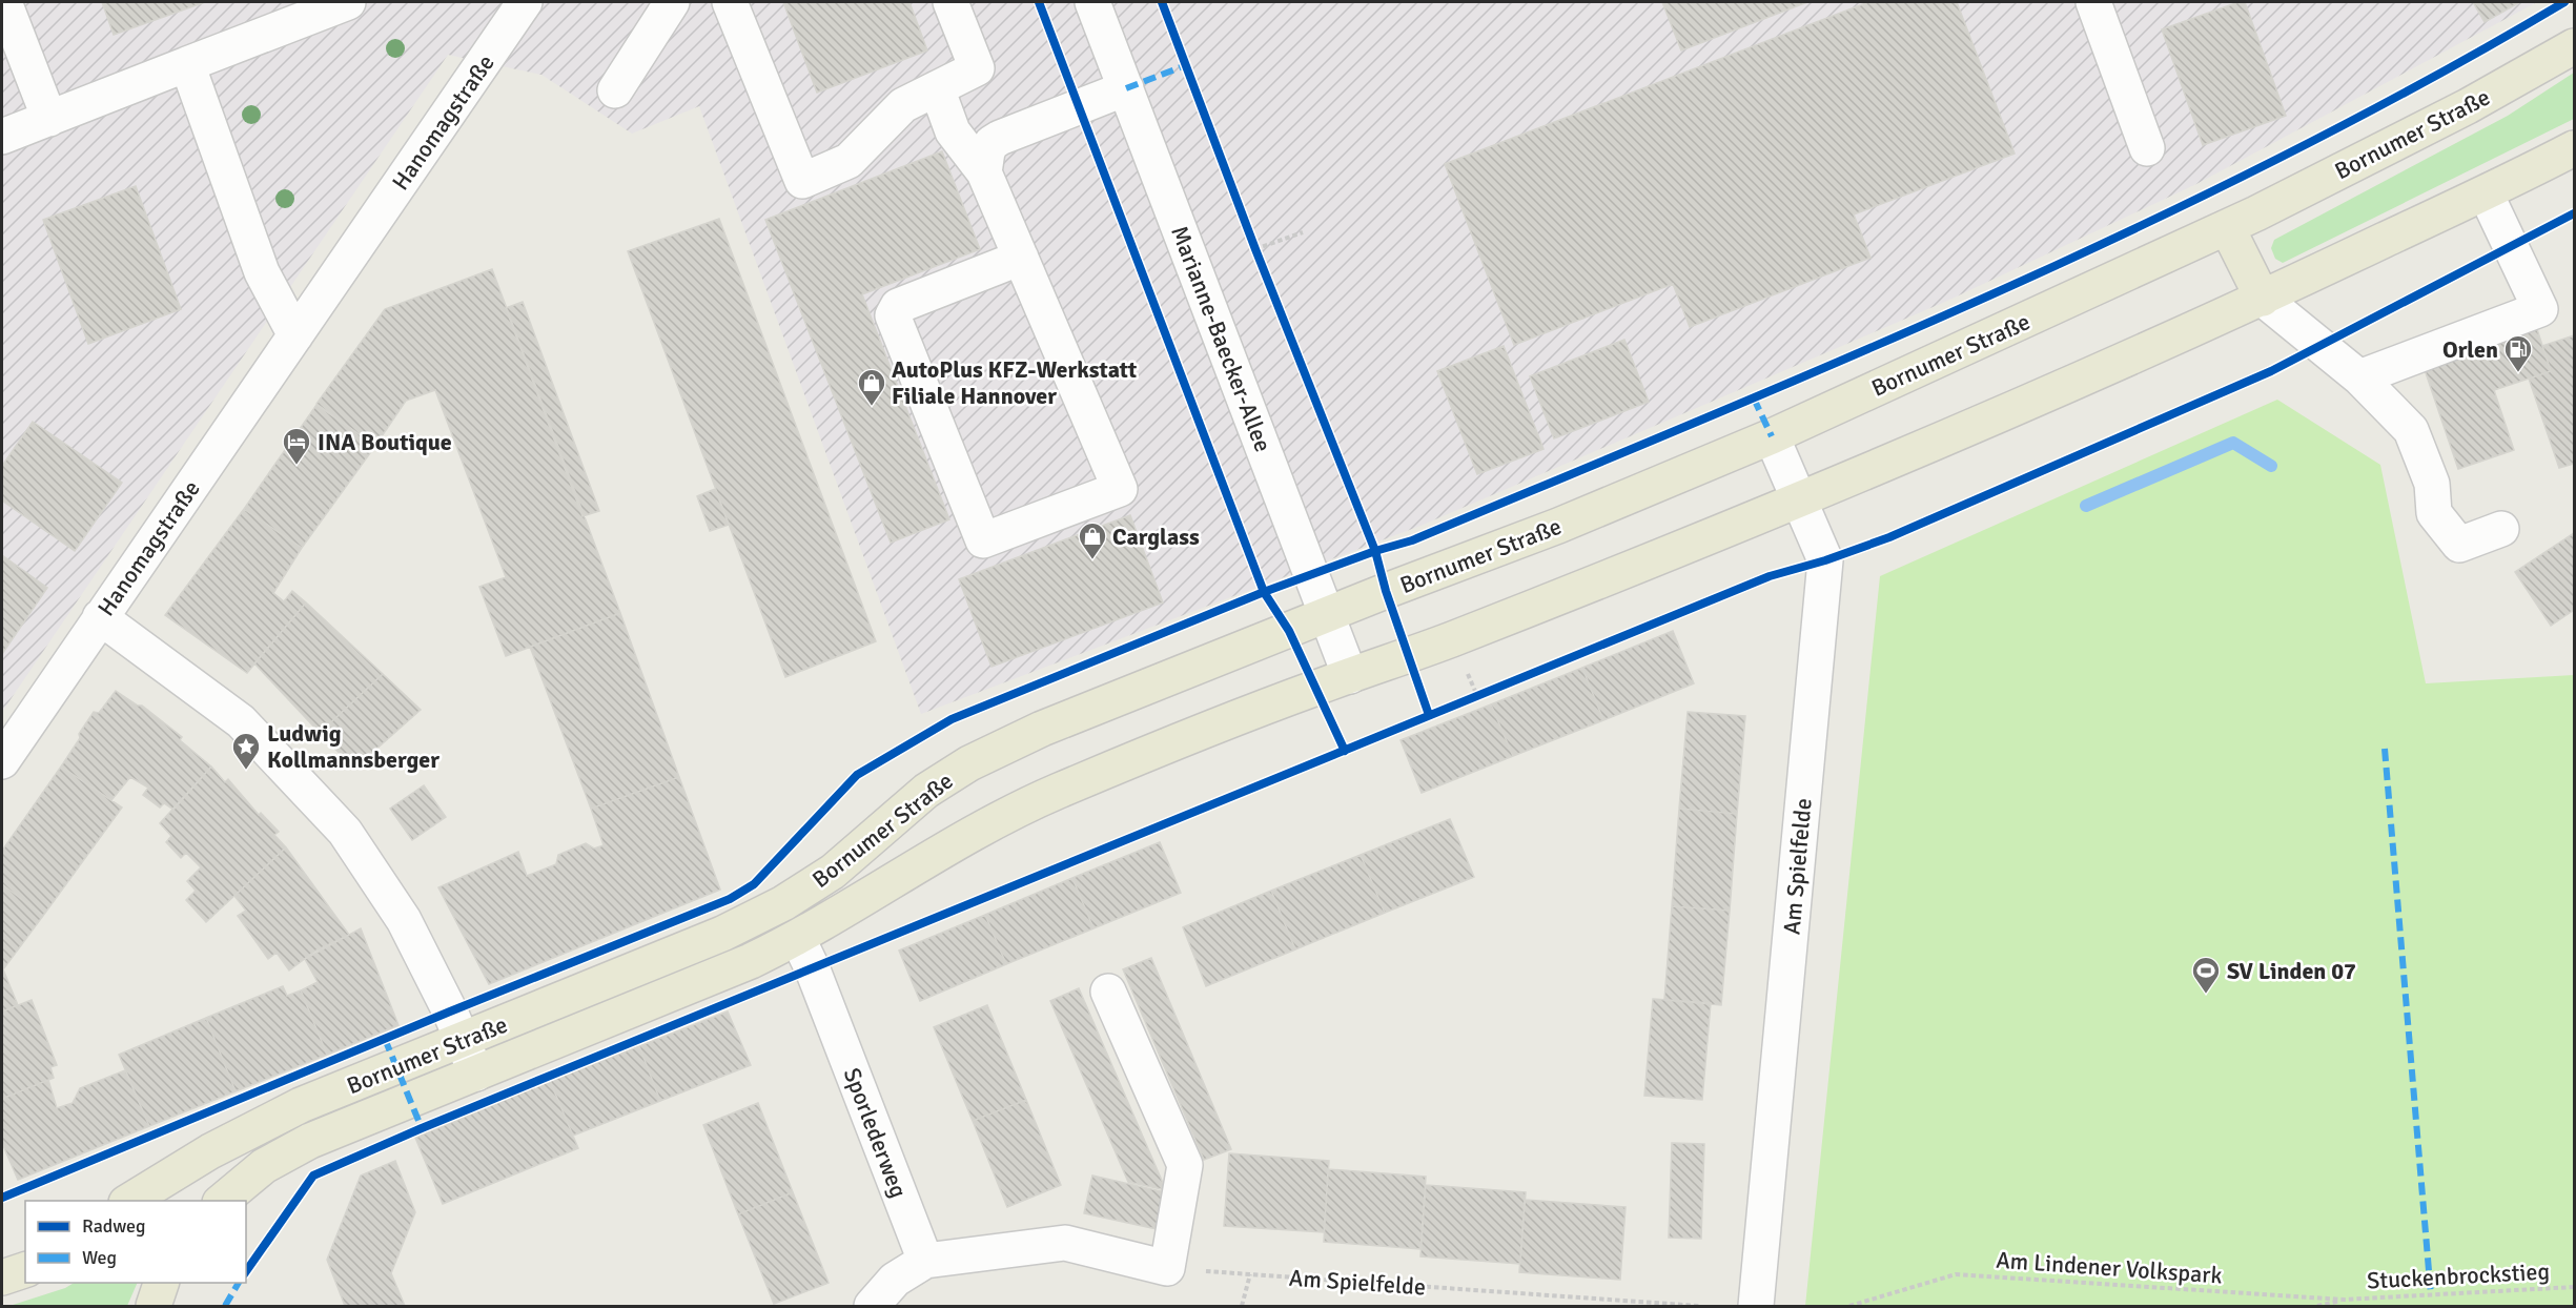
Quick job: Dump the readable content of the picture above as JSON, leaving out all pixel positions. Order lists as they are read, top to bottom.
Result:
{
  "streets": {
    "main road": ["Bornumer Straße"],
    "street": [
      "Hanomagstraße",
      "Marianne-Baecker-Allee",
      "Am Spielfelde",
      "Sporlederweg"
    ],
    "path": ["Am Lindener Volkspark", "Stuckenbrockstieg"]
  },
  "crossings": [
    ["Bornumer Straße", "Marianne-Baecker-Allee"],
    ["Bornumer Straße", "Am Spielfelde"],
    ["Bornumer Straße", "Sporlederweg"],
    ["Am Lindener Volkspark", "Stuckenbrockstieg"]
  ],
  "places": {
    "fuel station": ["Orlen"],
    "shop": ["AutoPlus KFZ-Werkstatt Filiale Hannover", "Carglass"],
    "hotel": ["INA Boutique"],
    "place": ["Ludwig Kollmannsberger"],
    "sports": ["SV Linden 07"]
  },
  "legend": ["Radweg", "Weg"]
}
